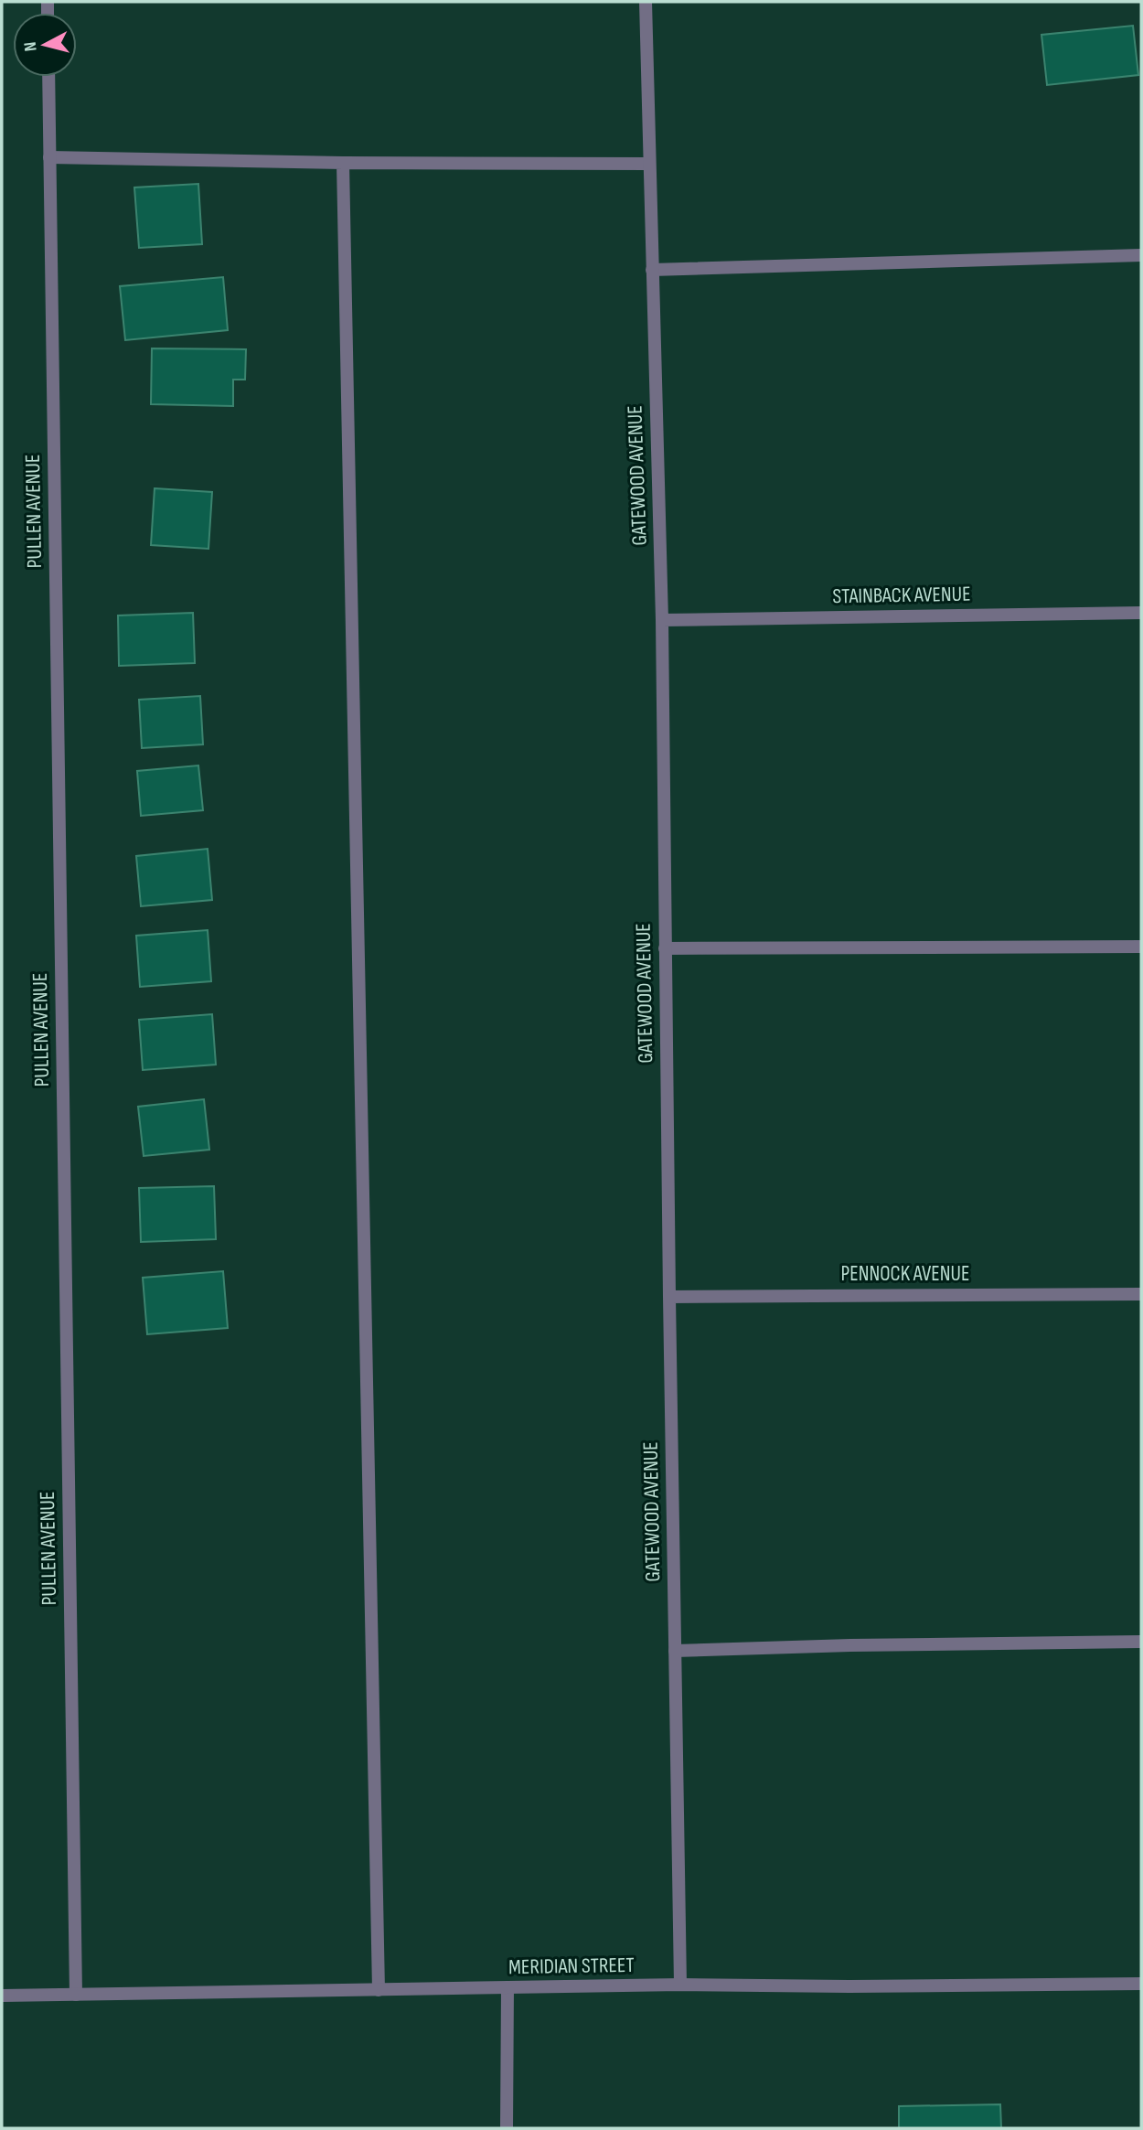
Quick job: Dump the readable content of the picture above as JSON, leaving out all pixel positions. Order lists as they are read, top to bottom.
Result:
{
  "streets": {
    "street": [
      "GATEWOOD AVENUE",
      "PULLEN AVENUE",
      "STAINBACK AVENUE",
      "PENNOCK AVENUE",
      "MERIDIAN STREET"
    ]
  },
  "crossings": [
    ["GATEWOOD AVENUE", "STAINBACK AVENUE"],
    ["GATEWOOD AVENUE", "PENNOCK AVENUE"],
    ["GATEWOOD AVENUE", "MERIDIAN STREET"],
    ["PULLEN AVENUE", "MERIDIAN STREET"]
  ],
  "north": "left"
}
